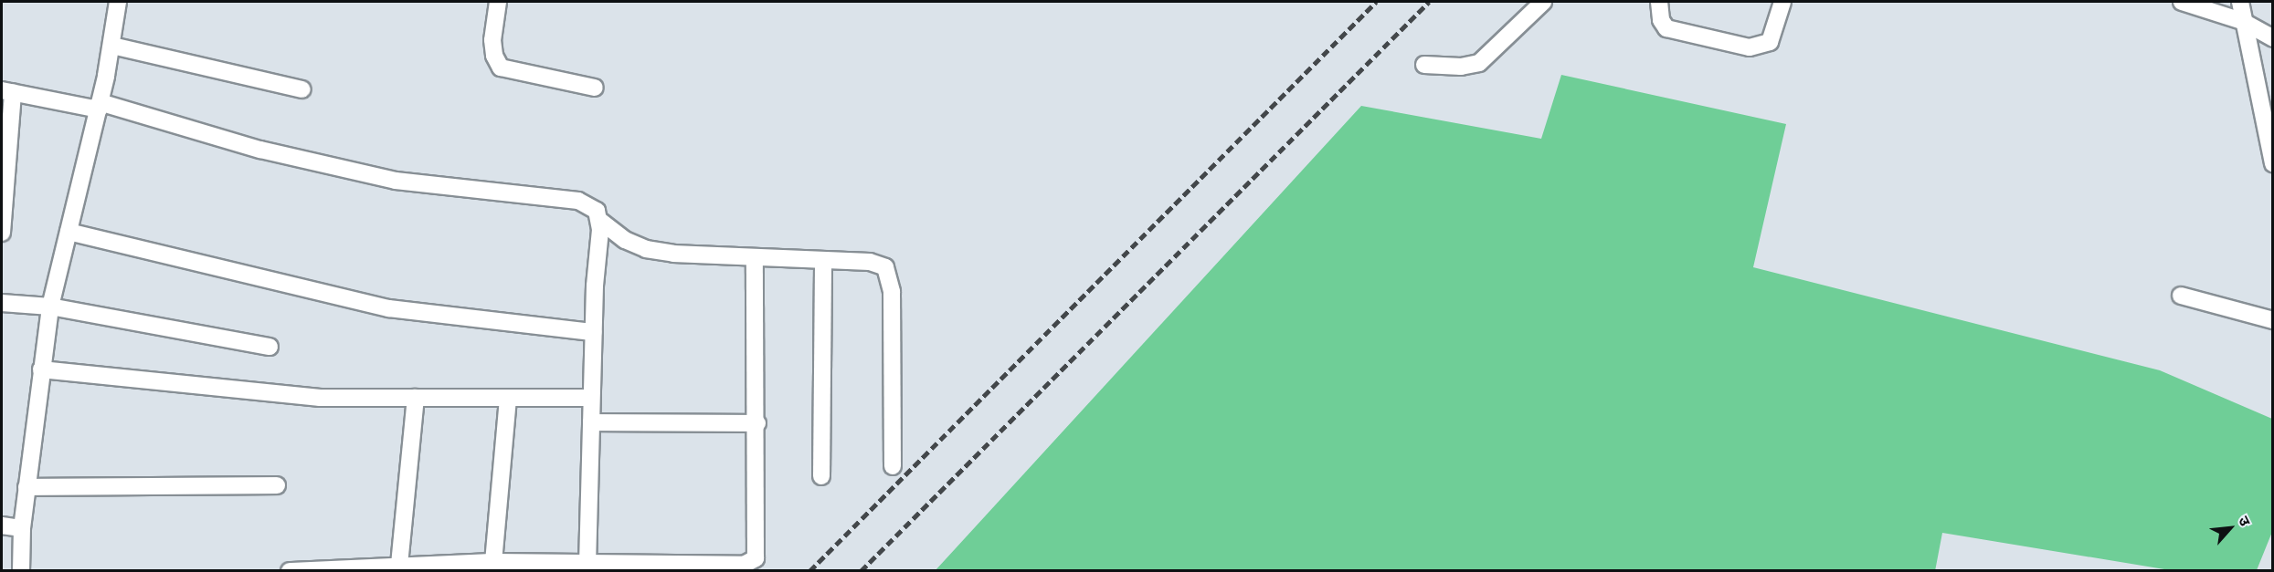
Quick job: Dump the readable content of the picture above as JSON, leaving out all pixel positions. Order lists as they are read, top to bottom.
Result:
{
  "north": "top right"
}
